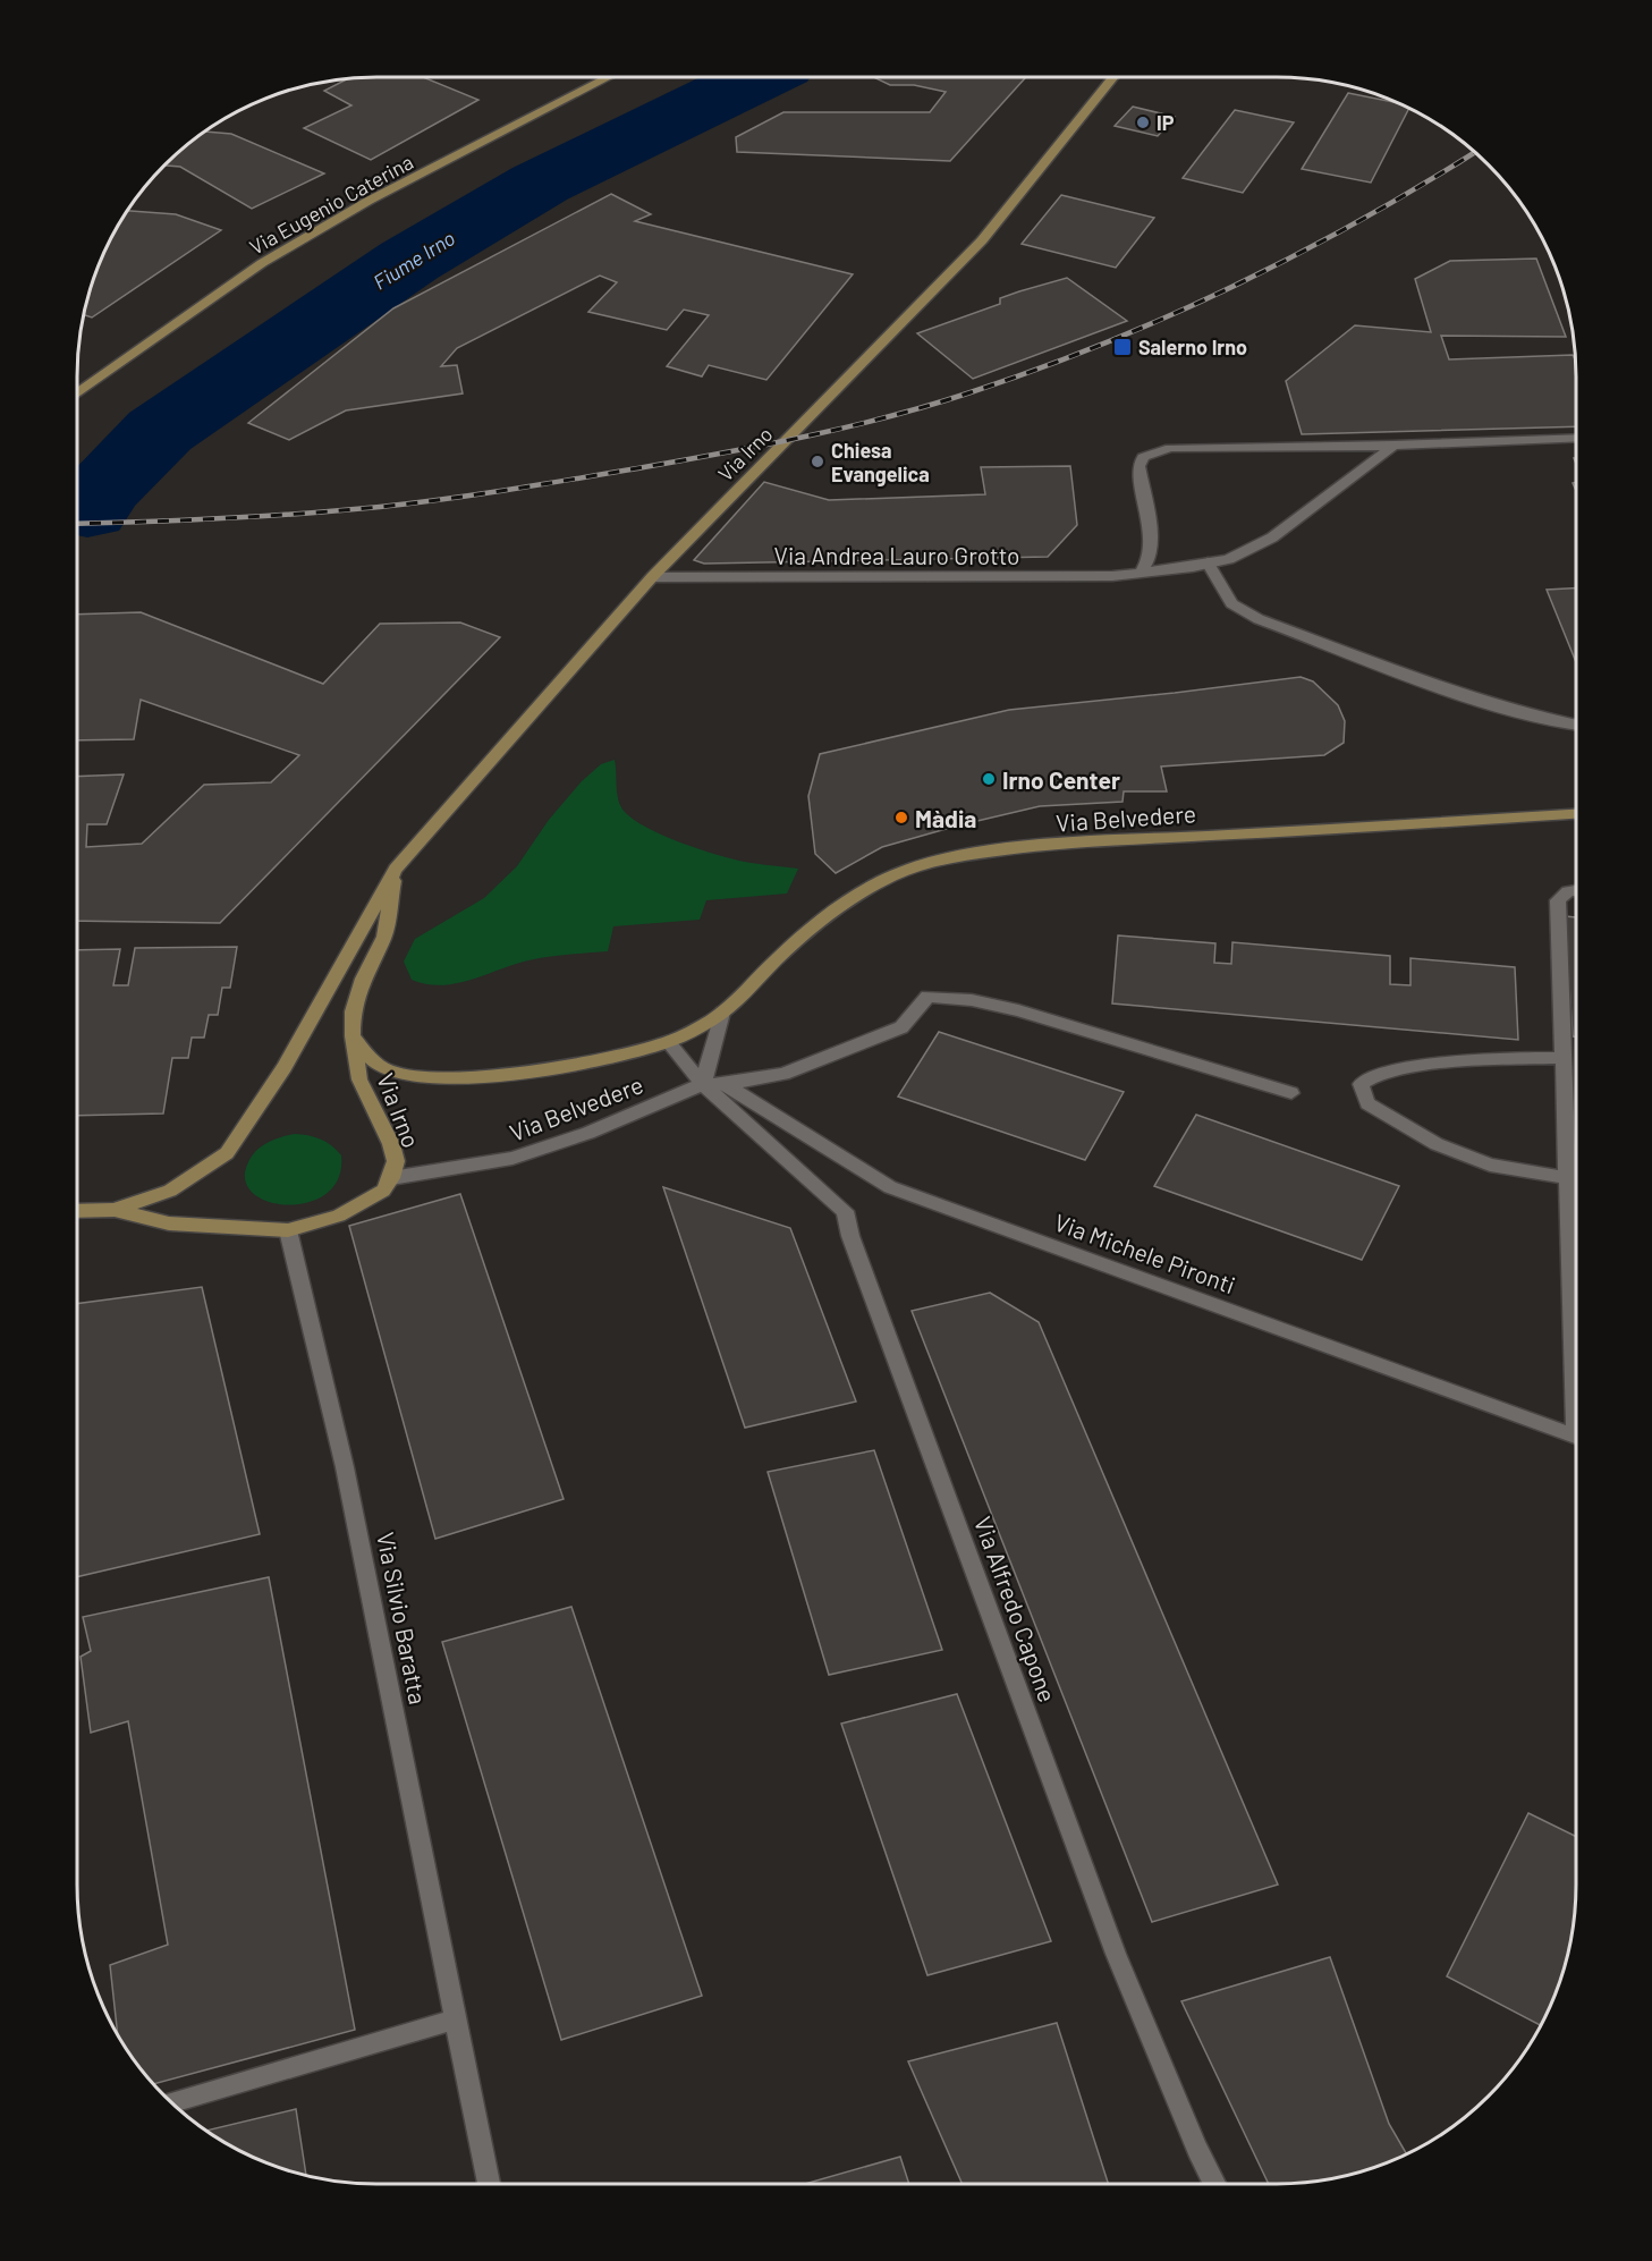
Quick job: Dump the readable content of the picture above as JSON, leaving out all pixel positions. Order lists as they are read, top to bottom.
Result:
{
  "streets": {
    "main road": ["Via Eugenio Caterina", "Via Irno", "Via Belvedere"],
    "street": [
      "Via Andrea Lauro Grotto",
      "Via Michele Pironti",
      "Via Alfredo Capone",
      "Via Silvio Baratta"
    ]
  },
  "crossings": [
    ["Via Irno", "Via Andrea Lauro Grotto"],
    ["Via Irno", "Via Belvedere"],
    ["Via Irno", "Via Silvio Baratta"],
    ["Via Belvedere", "Via Alfredo Capone"]
  ],
  "water": ["Fiume Irno"],
  "places": {
    "other": [
      "IP",
      "Chiesa Evangelica",
      "Irno Center",
      "Màdia"
    ],
    "transit": ["Salerno Irno"]
  }
}
